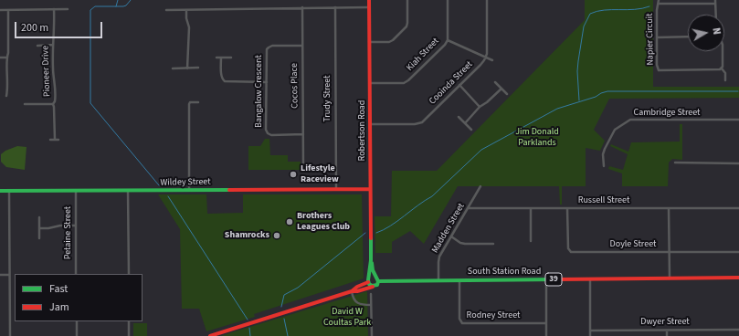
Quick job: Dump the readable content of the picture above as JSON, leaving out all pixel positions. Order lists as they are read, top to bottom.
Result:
{
  "streets": {
    "main road": [
      "Robertson Road",
      "Wildey Street",
      "South Station Road",
      "39"
    ],
    "street": [
      "Napier Circuit",
      "Kiah Street",
      "Pioneer Drive",
      "Cooinda Street",
      "Cocos Place",
      "Bangalow Crescent",
      "Trudy Street",
      "Cambridge Street",
      "Russell Street",
      "Madden Street",
      "Petaine Street",
      "Doyle Street",
      "Rodney Street",
      "Dwyer Street"
    ]
  },
  "crossings": [
    ["Kiah Street", "Robertson Road"],
    ["Cooinda Street", "Robertson Road"],
    ["Cocos Place", "Bangalow Crescent"],
    ["Trudy Street", "Wildey Street"],
    ["Robertson Road", "Wildey Street"],
    ["Robertson Road", "South Station Road"],
    ["Wildey Street", "Petaine Street"],
    ["Russell Street", "Madden Street"],
    ["Russell Street", "Doyle Street"],
    ["Madden Street", "South Station Road"],
    ["South Station Road", "Rodney Street"]
  ],
  "parks": ["Jim Donald Parklands", "David W Coultas Park"],
  "places": ["Lifestyle Raceview", "Brothers Leagues Club", "Shamrocks"],
  "legend": ["Fast", "Jam"],
  "scale_bar": "200 m",
  "north": "right"
}
